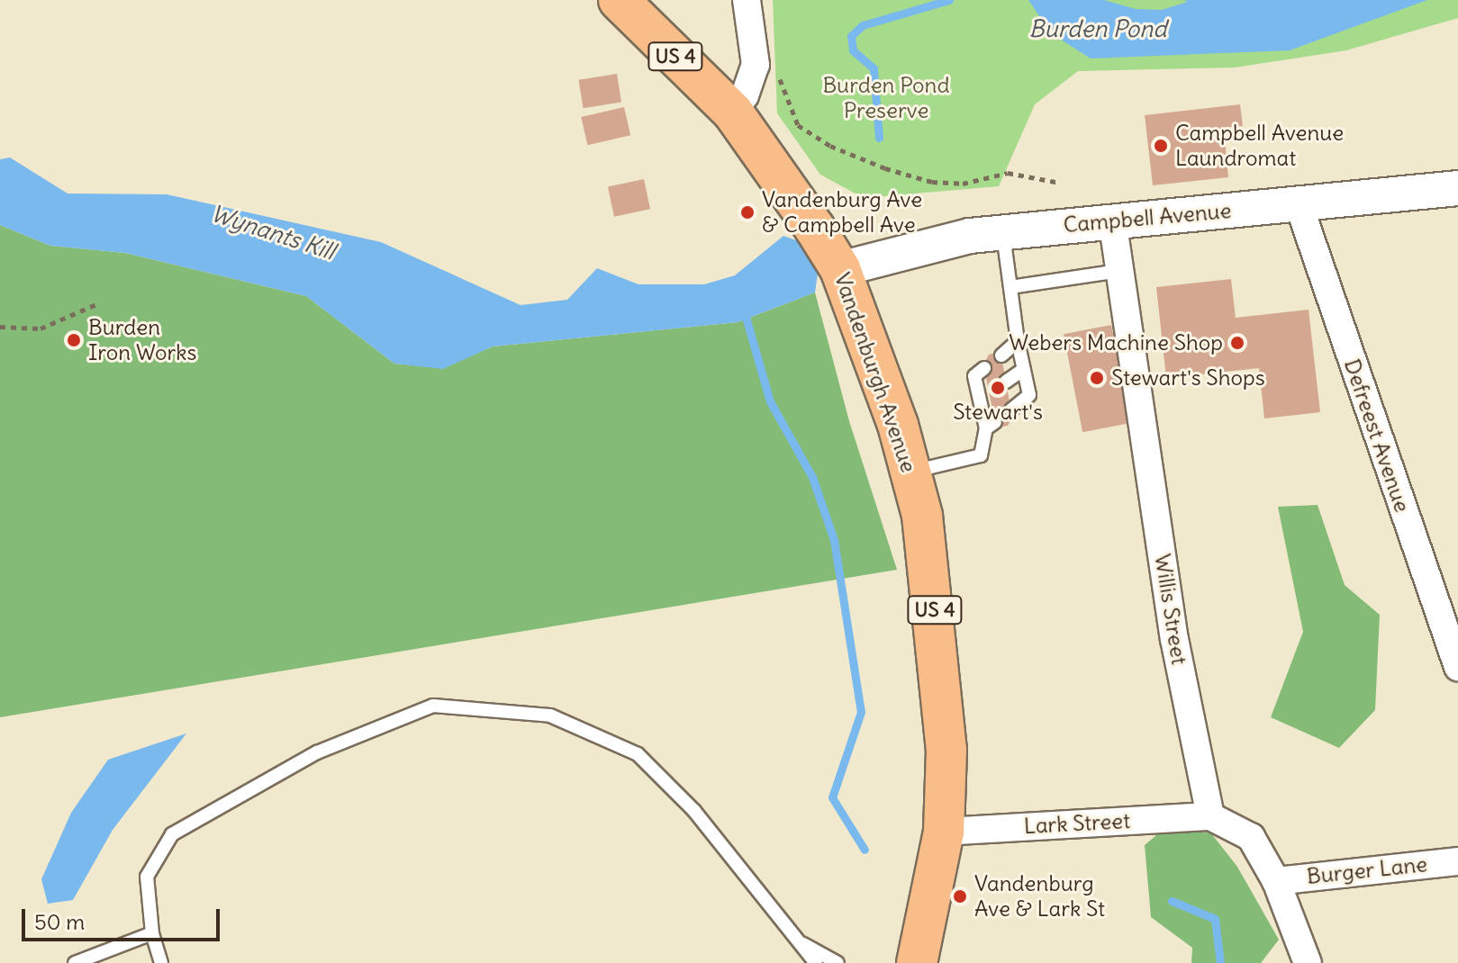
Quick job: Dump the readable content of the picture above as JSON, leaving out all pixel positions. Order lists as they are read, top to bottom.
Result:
{
  "streets": {
    "main road": ["US 4", "Vandenburgh Avenue"],
    "street": [
      "Campbell Avenue",
      "Defreest Avenue",
      "Willis Street",
      "Lark Street",
      "Burger Lane"
    ]
  },
  "crossings": [
    ["US 4", "Vandenburgh Avenue"],
    ["Campbell Avenue", "Vandenburgh Avenue"],
    ["Campbell Avenue", "Defreest Avenue"],
    ["Campbell Avenue", "Willis Street"],
    ["Vandenburgh Avenue", "Lark Street"],
    ["Willis Street", "Lark Street"]
  ],
  "water": ["Burden Pond", "Wynants Kill"],
  "parks": ["Burden Pond Preserve"],
  "places": [
    "Campbell Avenue Laundromat",
    "Vandenburg Ave & Campbell Ave",
    "Burden Iron Works",
    "Webers Machine Shop",
    "Stewart's Shops",
    "Stewart's",
    "Vandenburg Ave & Lark St"
  ],
  "scale_bar": "50 m"
}
